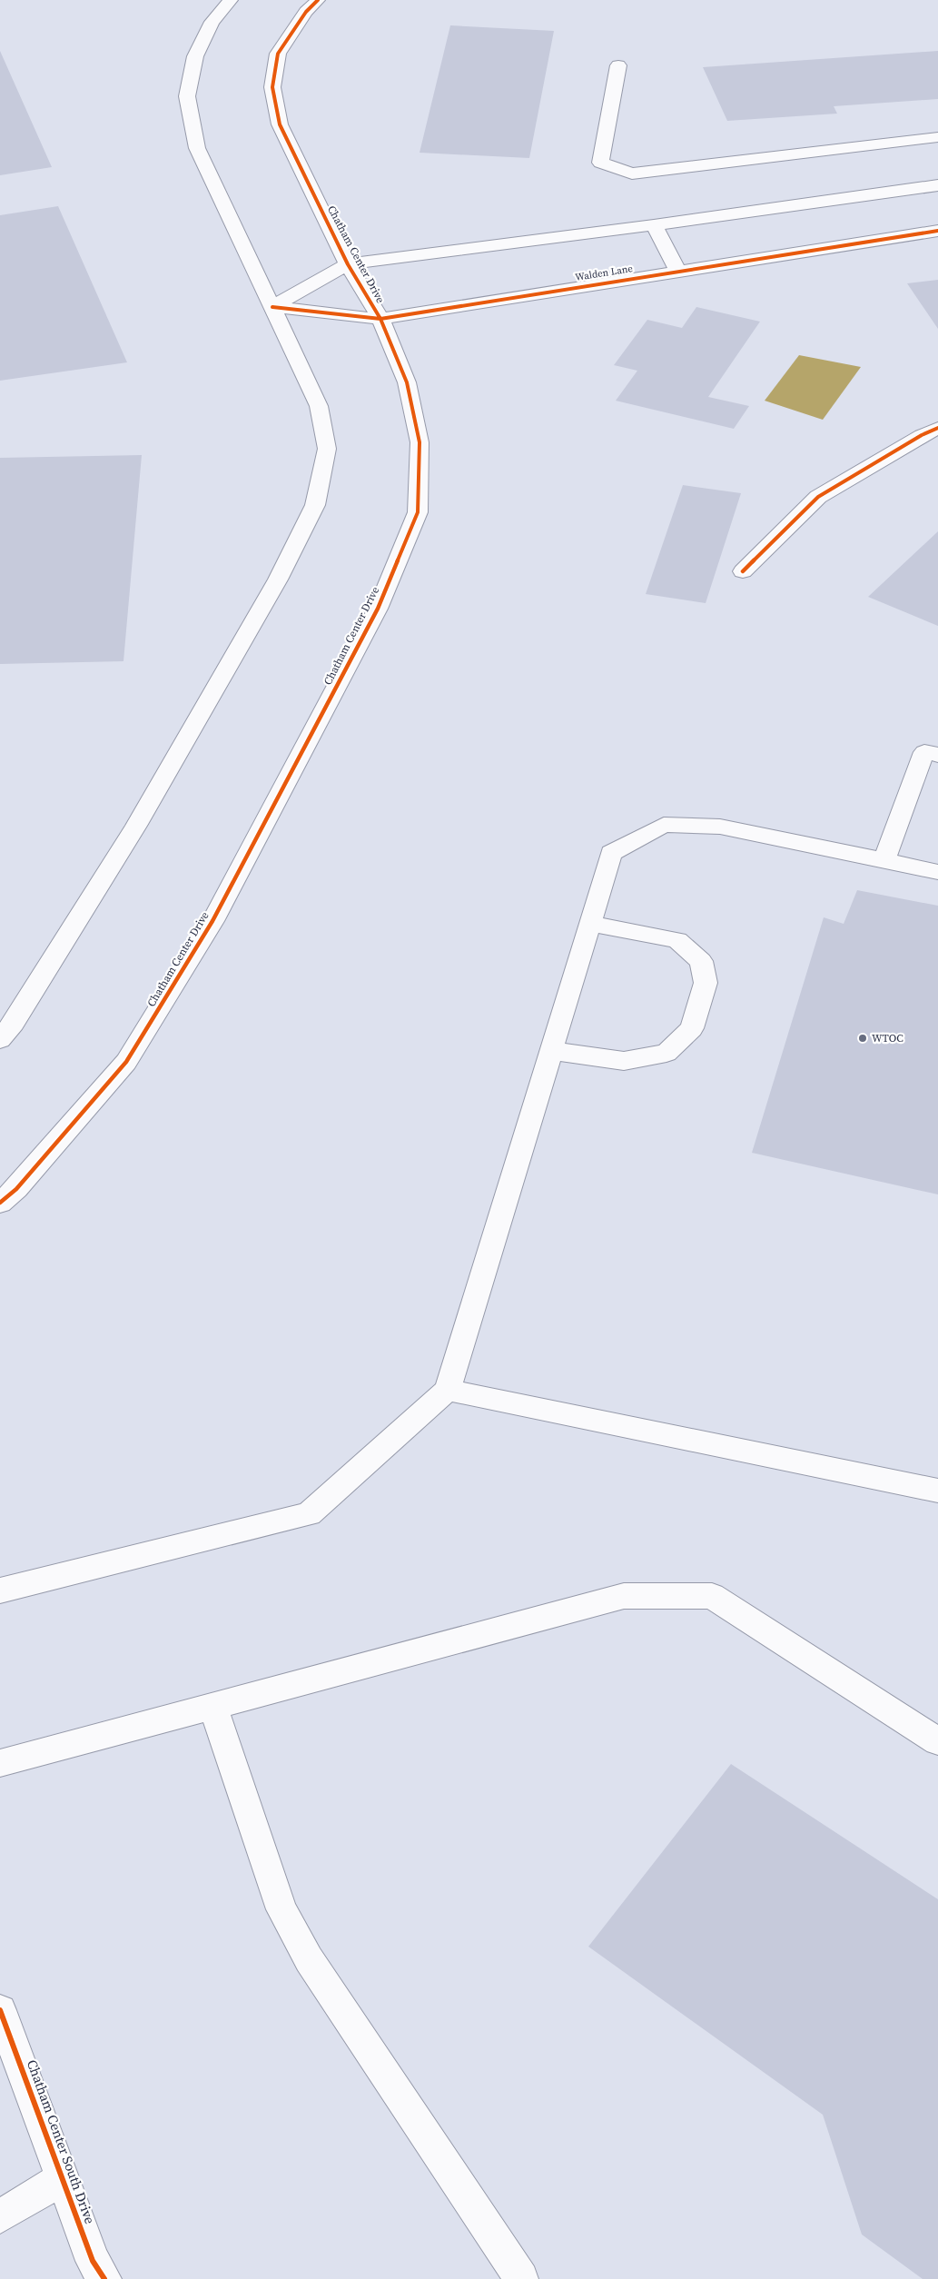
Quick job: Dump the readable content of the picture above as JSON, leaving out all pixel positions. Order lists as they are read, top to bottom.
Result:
{
  "streets": {
    "street": ["Chatham Center Drive", "Walden Lane", "Chatham Center South Drive"]
  },
  "crossings": [
    ["Chatham Center Drive", "Walden Lane"]
  ],
  "places": ["WTOC"]
}
